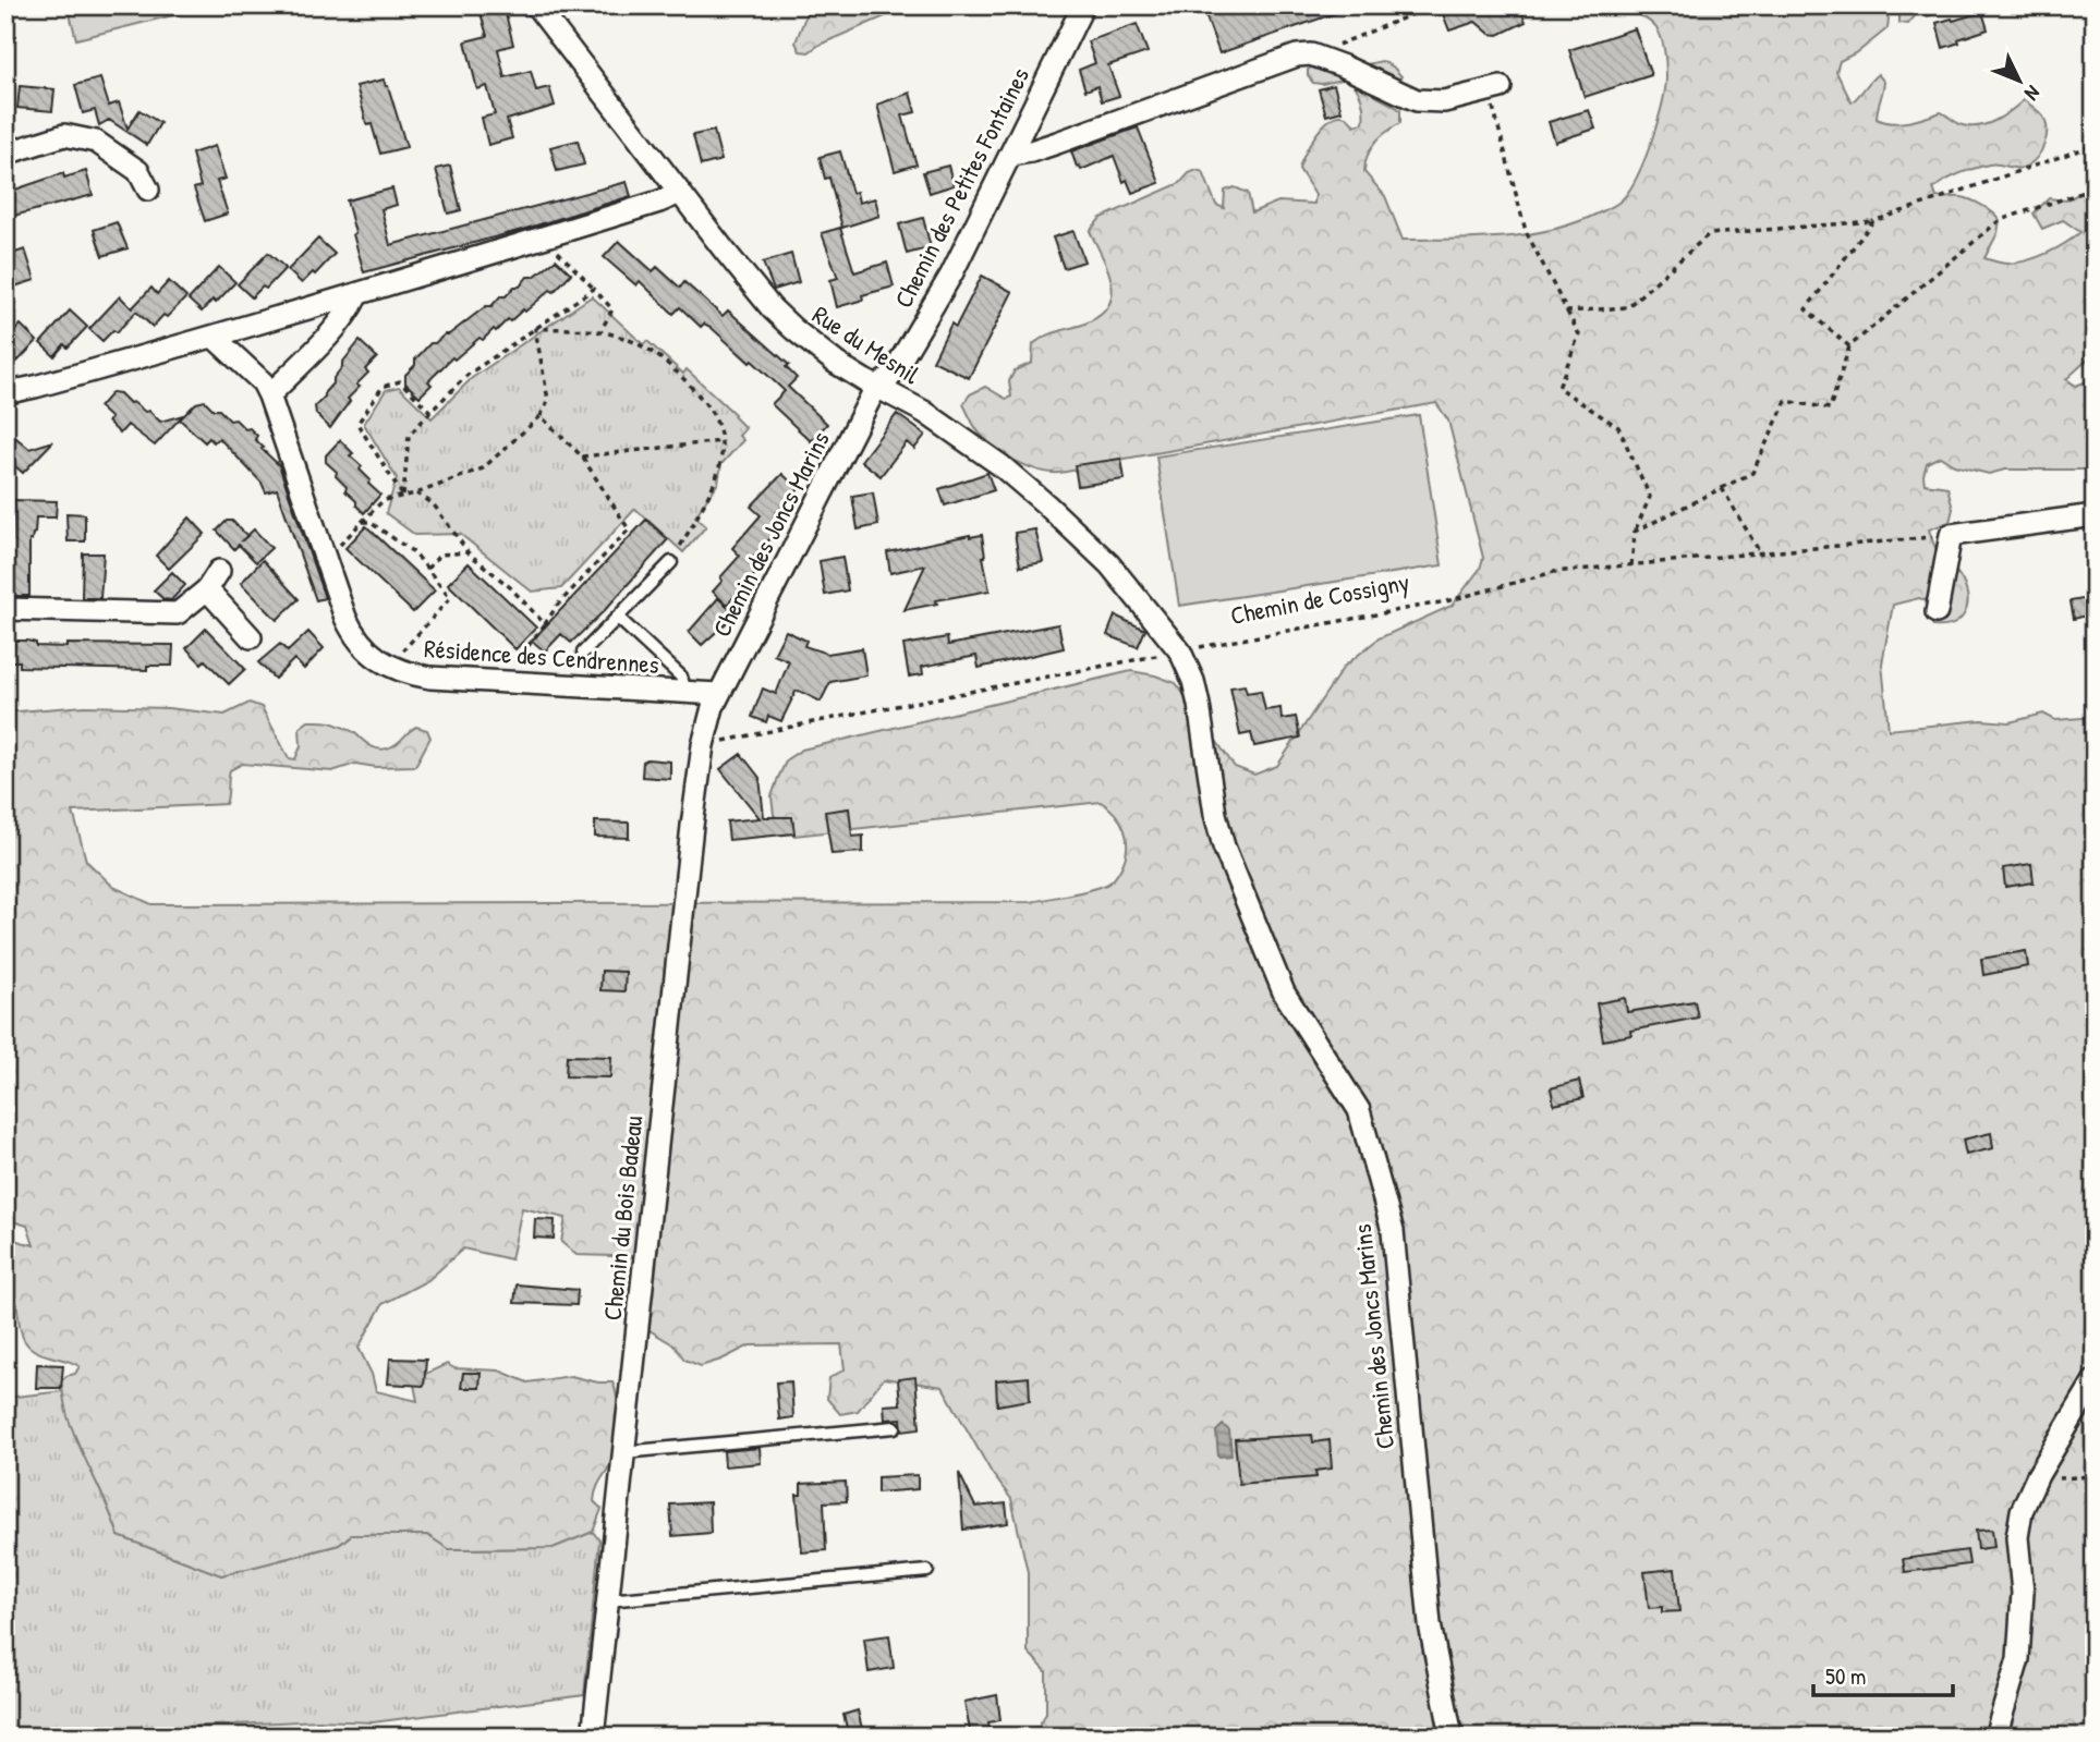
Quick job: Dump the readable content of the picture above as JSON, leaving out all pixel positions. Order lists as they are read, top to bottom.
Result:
{
  "streets": {
    "street": [
      "Chemin des Petites Fontaines",
      "Rue du Mesnil",
      "Chemin des Joncs Marins",
      "Résidence des Cendrennes",
      "Chemin du Bois Badeau"
    ],
    "path": ["Chemin de Cossigny"]
  },
  "crossings": [
    ["Chemin des Petites Fontaines", "Rue du Mesnil"],
    ["Chemin des Petites Fontaines", "Chemin des Joncs Marins"],
    ["Rue du Mesnil", "Chemin des Joncs Marins"],
    ["Rue du Mesnil", "Chemin de Cossigny"],
    ["Chemin des Joncs Marins", "Chemin de Cossigny"],
    ["Chemin des Joncs Marins", "Résidence des Cendrennes"],
    ["Chemin des Joncs Marins", "Chemin du Bois Badeau"],
    ["Chemin de Cossigny", "Chemin du Bois Badeau"],
    ["Résidence des Cendrennes", "Chemin du Bois Badeau"]
  ],
  "scale_bar": "50 m",
  "north": "bottom right"
}
